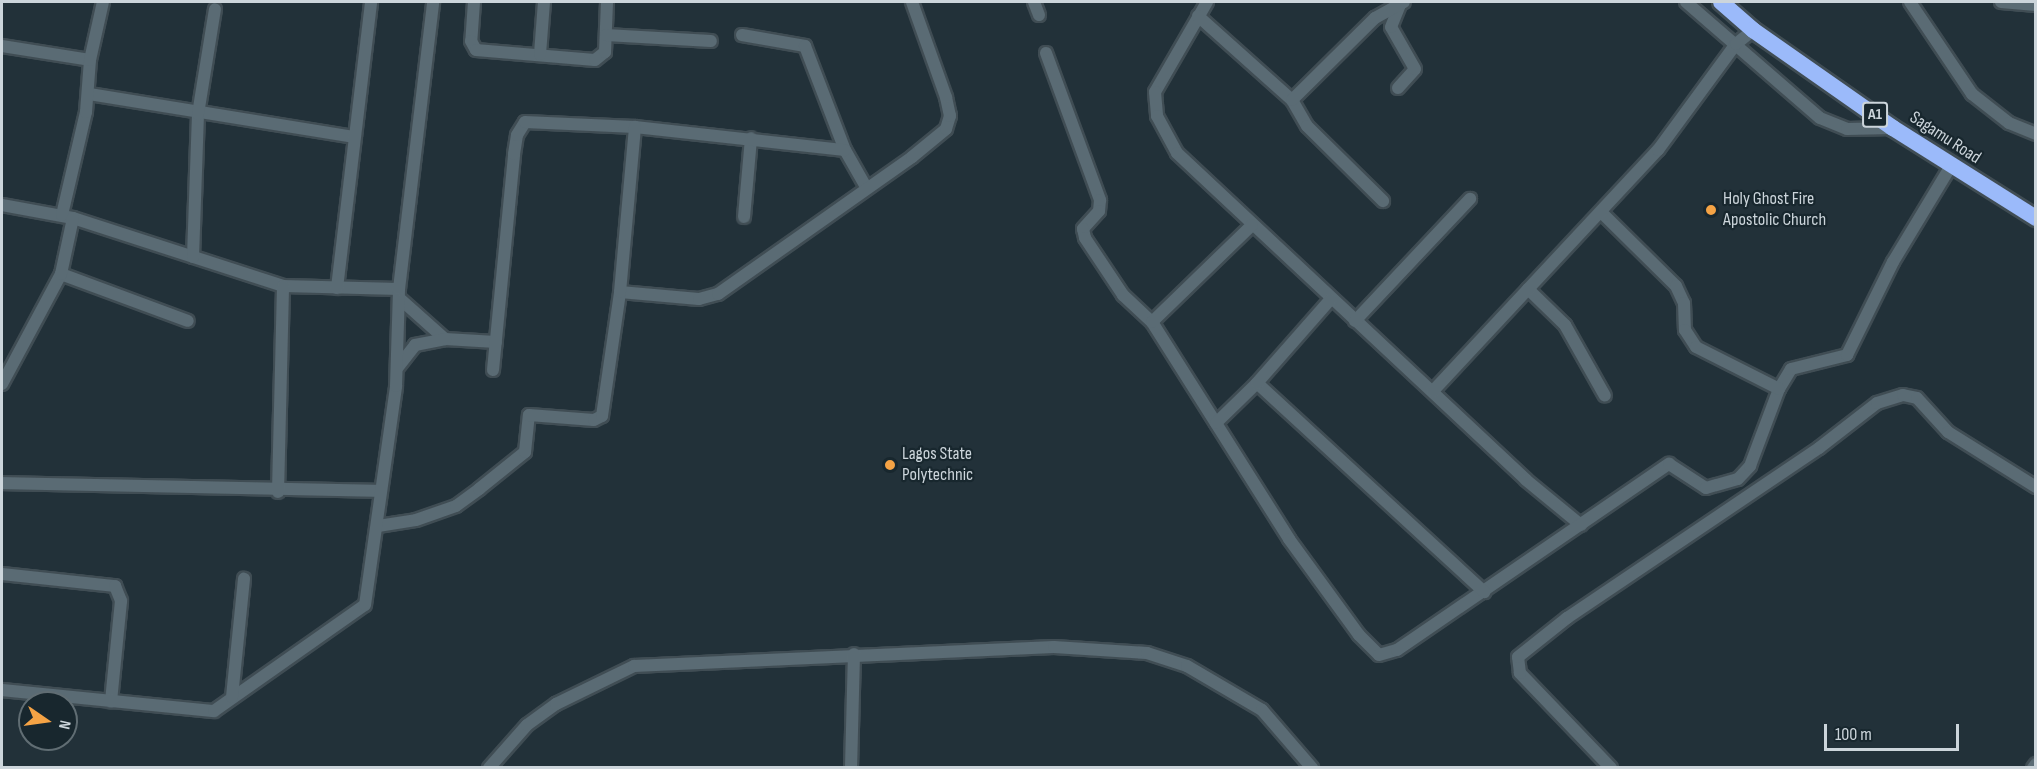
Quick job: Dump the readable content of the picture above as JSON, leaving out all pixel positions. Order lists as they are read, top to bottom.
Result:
{
  "streets": {
    "highway": ["A1", "Sagamu Road"]
  },
  "places": ["Holy Ghost Fire Apostolic Church", "Lagos State Polytechnic"],
  "scale_bar": "100 m",
  "north": "right"
}
